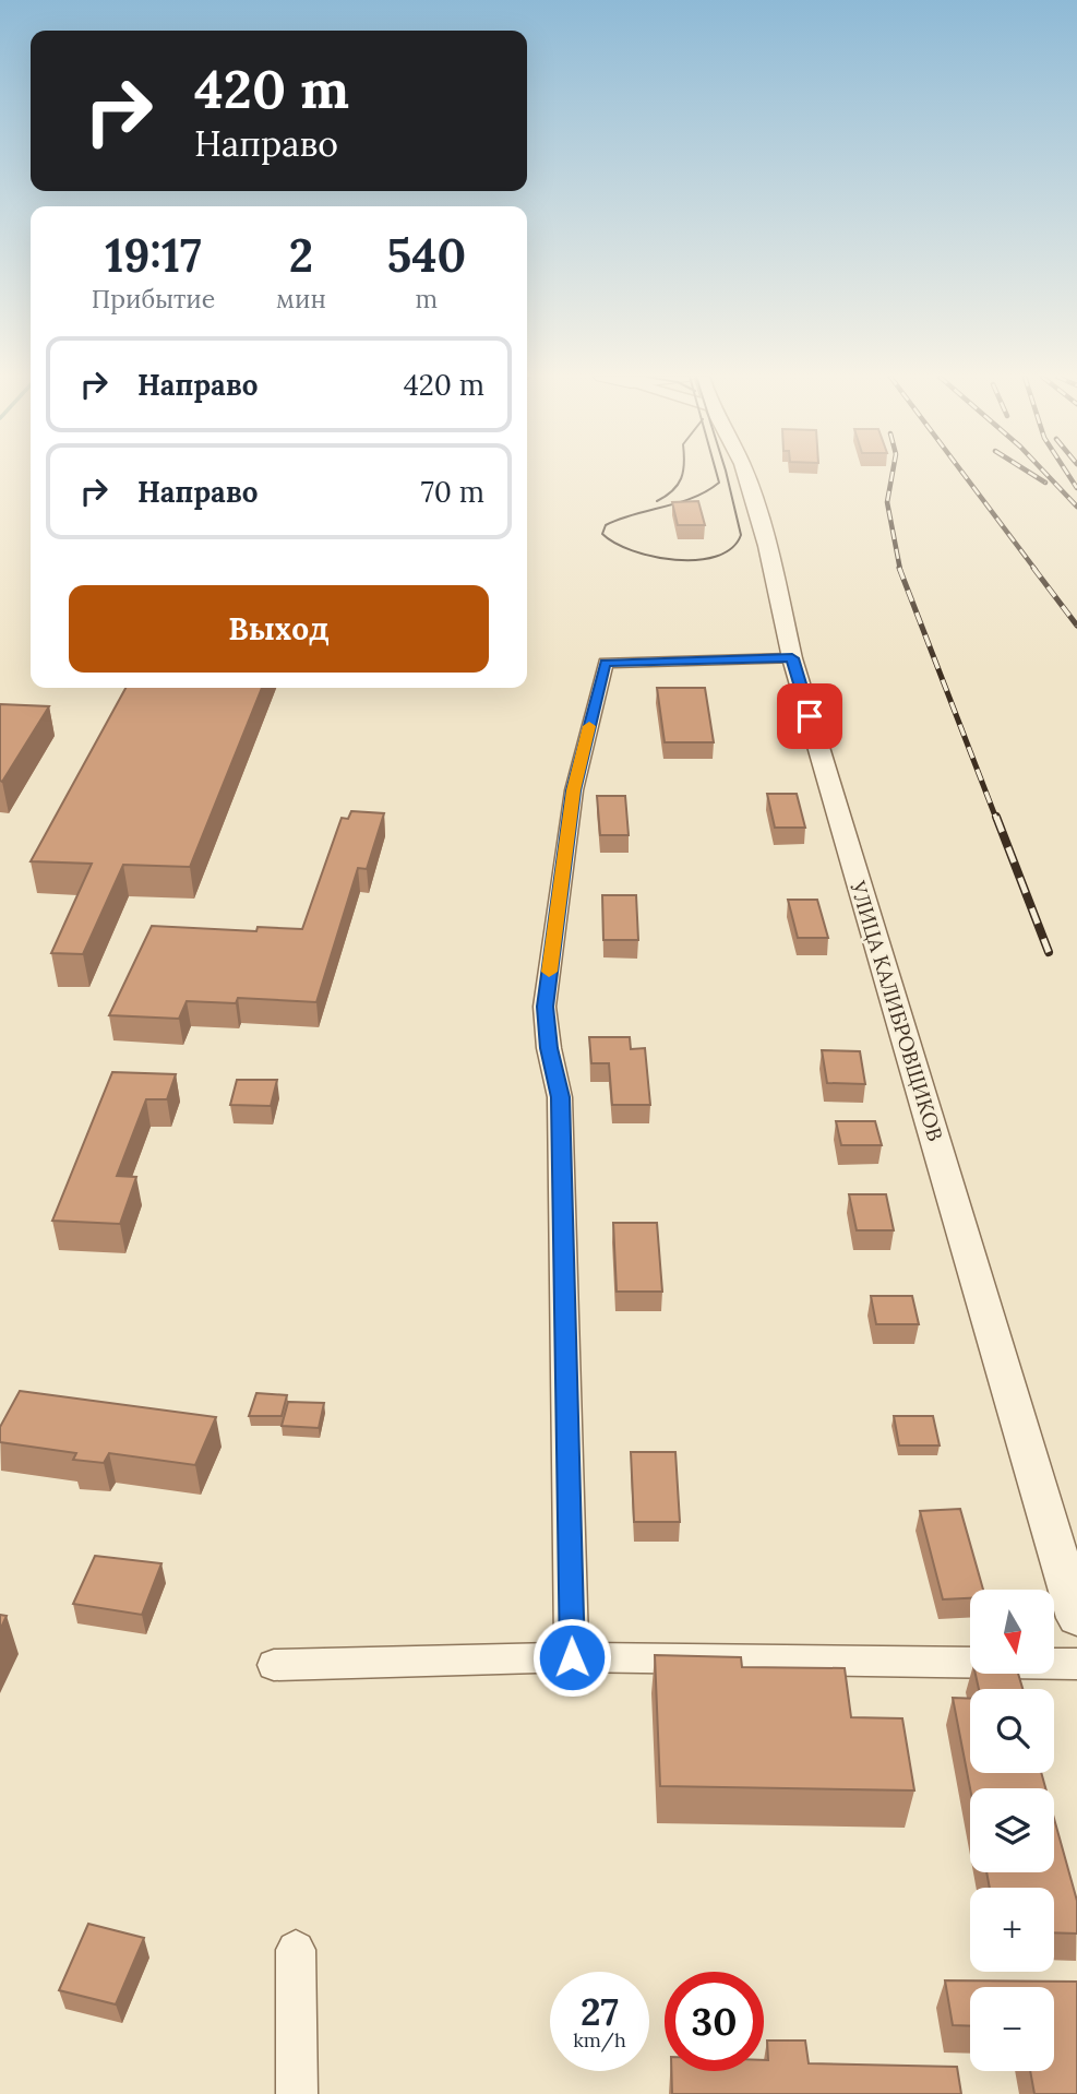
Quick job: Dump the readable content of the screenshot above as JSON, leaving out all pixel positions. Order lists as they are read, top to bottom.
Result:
{
  "streets": {
    "street": ["УЛИЦА КАЛИБРОВЩИКОВ"]
  },
  "north": "bottom",
  "page": {
    "turn": ["420 m", "Направо"],
    "eta": [
      "19:17",
      "Прибытие",
      "2",
      "мин",
      "540",
      "m"
    ],
    "list": [
      {
        "name": "Направо",
        "value": "420 m"
      },
      {
        "name": "Направо",
        "value": "70 m"
      }
    ],
    "buttons": "Выход",
    "map_buttons": ["+", "−"],
    "speed": "27 km/h",
    "limit": "30"
  }
}
